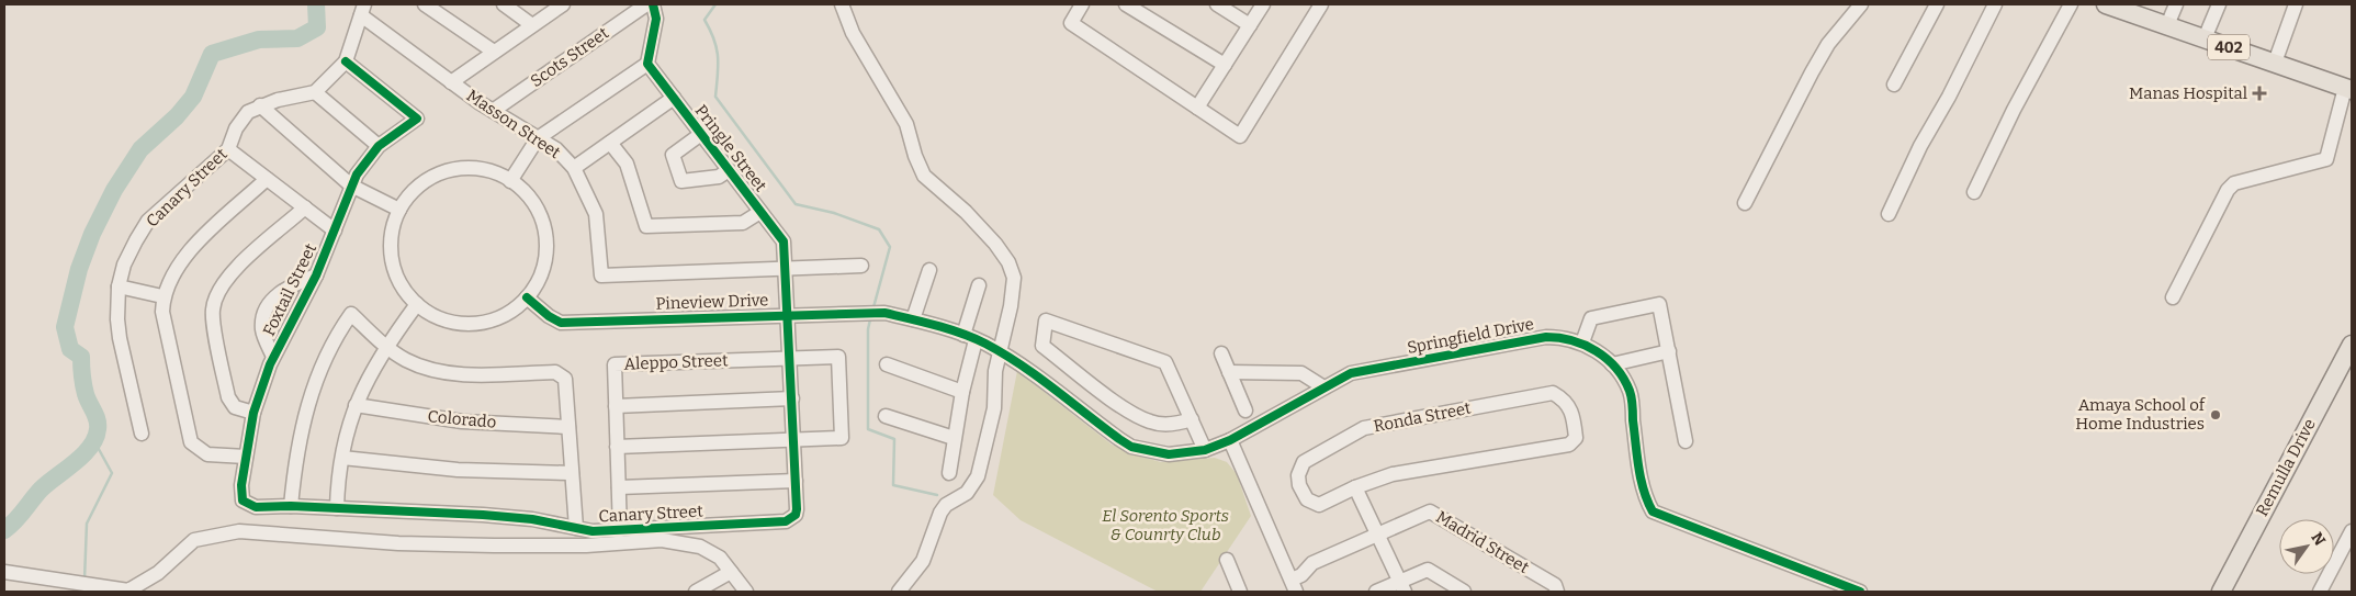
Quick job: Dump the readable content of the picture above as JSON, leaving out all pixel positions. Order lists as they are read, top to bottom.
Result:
{
  "streets": {
    "main road": ["402", "Remulla Drive"],
    "street": [
      "Scots Street",
      "Masson Street",
      "Pringle Street",
      "Canary Street",
      "Foxtail Street",
      "Pineview Drive",
      "Springfield Drive",
      "Aleppo Street",
      "Ronda Street",
      "Colorado",
      "Madrid Street"
    ]
  },
  "crossings": [
    ["Scots Street", "Masson Street"],
    ["Masson Street", "Pringle Street"],
    ["Pringle Street", "Canary Street"],
    ["Pringle Street", "Pineview Drive"],
    ["Canary Street", "Foxtail Street"],
    ["Canary Street", "Pineview Drive"],
    ["Canary Street", "Aleppo Street"],
    ["Pineview Drive", "Springfield Drive"]
  ],
  "parks": ["El Sorento Sports & Counrty Club"],
  "places": {
    "health": ["Manas Hospital"],
    "other": ["Amaya School of Home Industries"]
  },
  "north": "top right"
}
